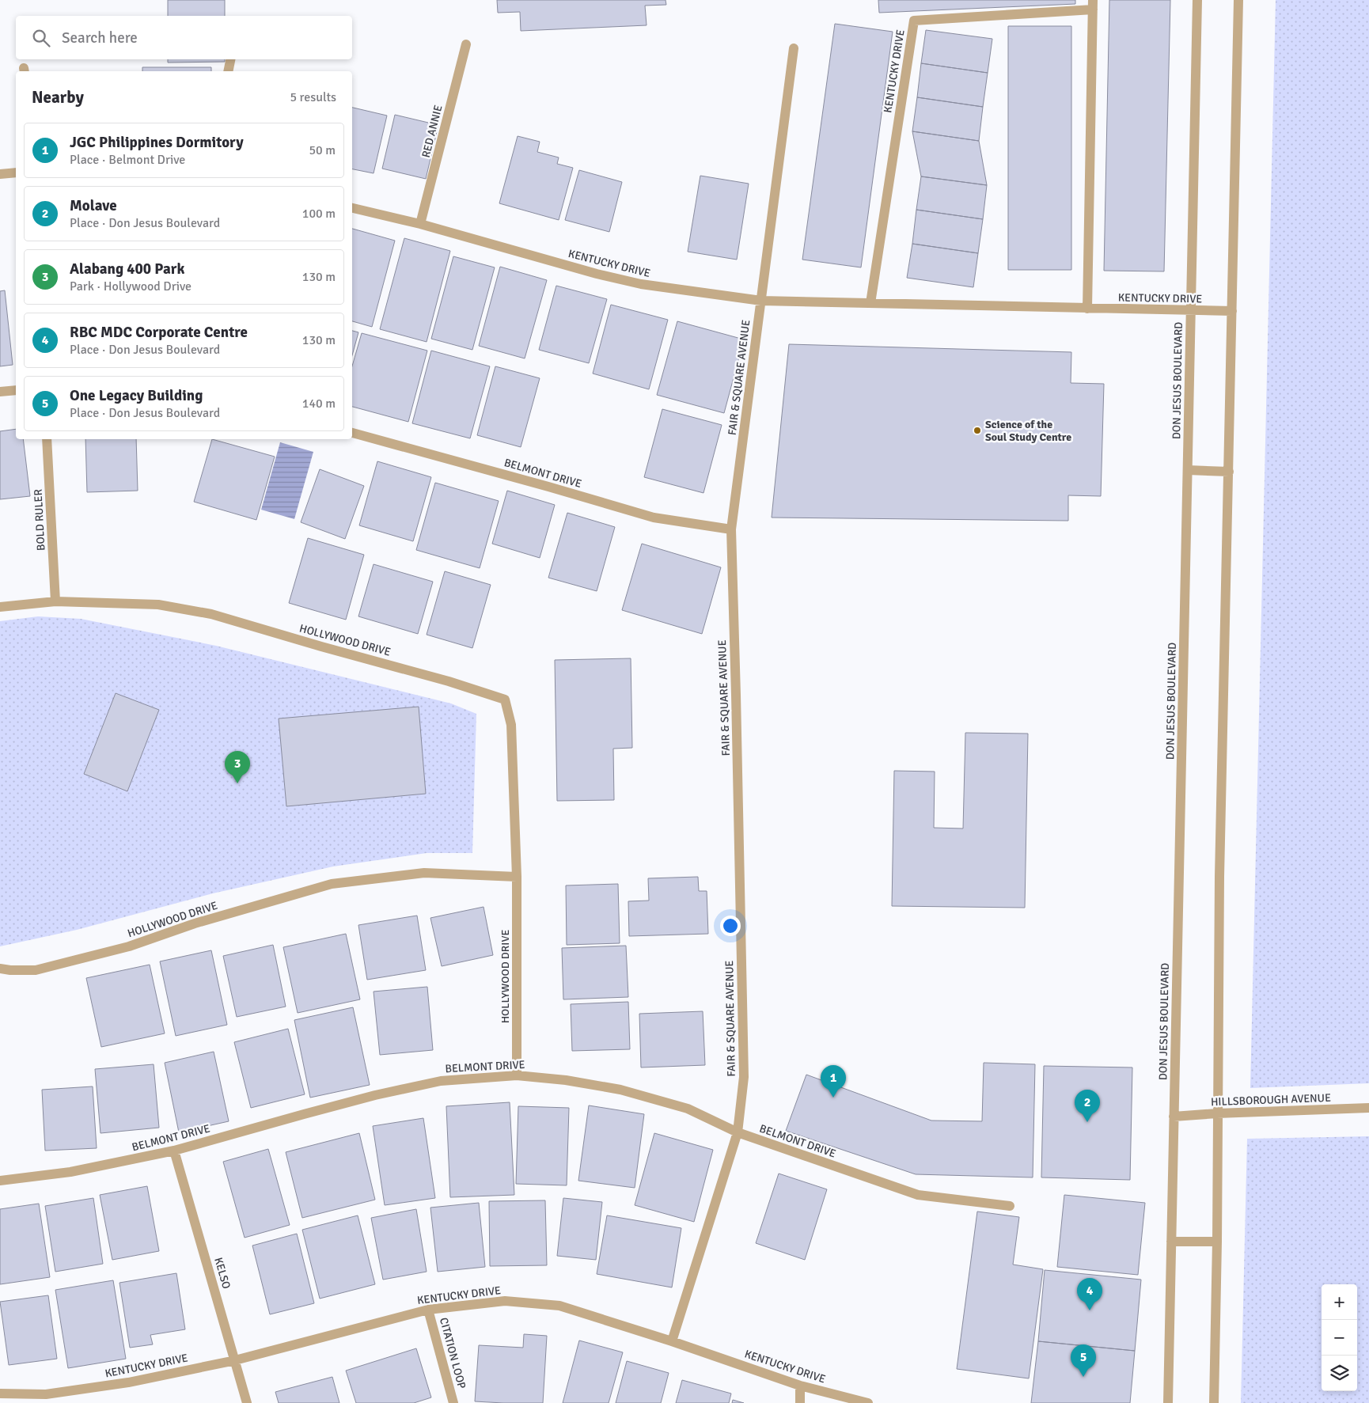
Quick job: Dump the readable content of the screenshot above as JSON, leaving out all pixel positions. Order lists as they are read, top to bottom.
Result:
{
  "streets": {
    "street": [
      "KENTUCKY DRIVE",
      "RED ANNIE",
      "FAIR & SQUARE AVENUE",
      "DON JESUS BOULEVARD",
      "BELMONT DRIVE",
      "BOLD RULER",
      "HOLLYWOOD DRIVE",
      "HILLSBOROUGH AVENUE",
      "KELSO",
      "CITATION LOOP"
    ]
  },
  "crossings": [
    ["KENTUCKY DRIVE", "RED ANNIE"],
    ["KENTUCKY DRIVE", "FAIR & SQUARE AVENUE"],
    ["KENTUCKY DRIVE", "DON JESUS BOULEVARD"],
    ["KENTUCKY DRIVE", "KELSO"],
    ["KENTUCKY DRIVE", "CITATION LOOP"],
    ["FAIR & SQUARE AVENUE", "BELMONT DRIVE"],
    ["DON JESUS BOULEVARD", "HILLSBOROUGH AVENUE"],
    ["BELMONT DRIVE", "HOLLYWOOD DRIVE"],
    ["BELMONT DRIVE", "KELSO"],
    ["BOLD RULER", "HOLLYWOOD DRIVE"]
  ],
  "places": ["Science of the Soul Study Centre"],
  "page": {
    "search": "Search here",
    "heading": ["Nearby", "5 results"],
    "list": [
      {
        "mark": "1",
        "name": "JGC Philippines Dormitory",
        "note": "Place · Belmont Drive",
        "value": "50 m"
      },
      {
        "mark": "2",
        "name": "Molave",
        "note": "Place · Don Jesus Boulevard",
        "value": "100 m"
      },
      {
        "mark": "3",
        "name": "Alabang 400 Park",
        "note": "Park · Hollywood Drive",
        "value": "130 m"
      },
      {
        "mark": "4",
        "name": "RBC MDC Corporate Centre",
        "note": "Place · Don Jesus Boulevard",
        "value": "130 m"
      },
      {
        "mark": "5",
        "name": "One Legacy Building",
        "note": "Place · Don Jesus Boulevard",
        "value": "140 m"
      }
    ],
    "pins": [
      "3",
      "1",
      "2",
      "4",
      "5"
    ],
    "map_buttons": ["+", "−"]
  }
}
